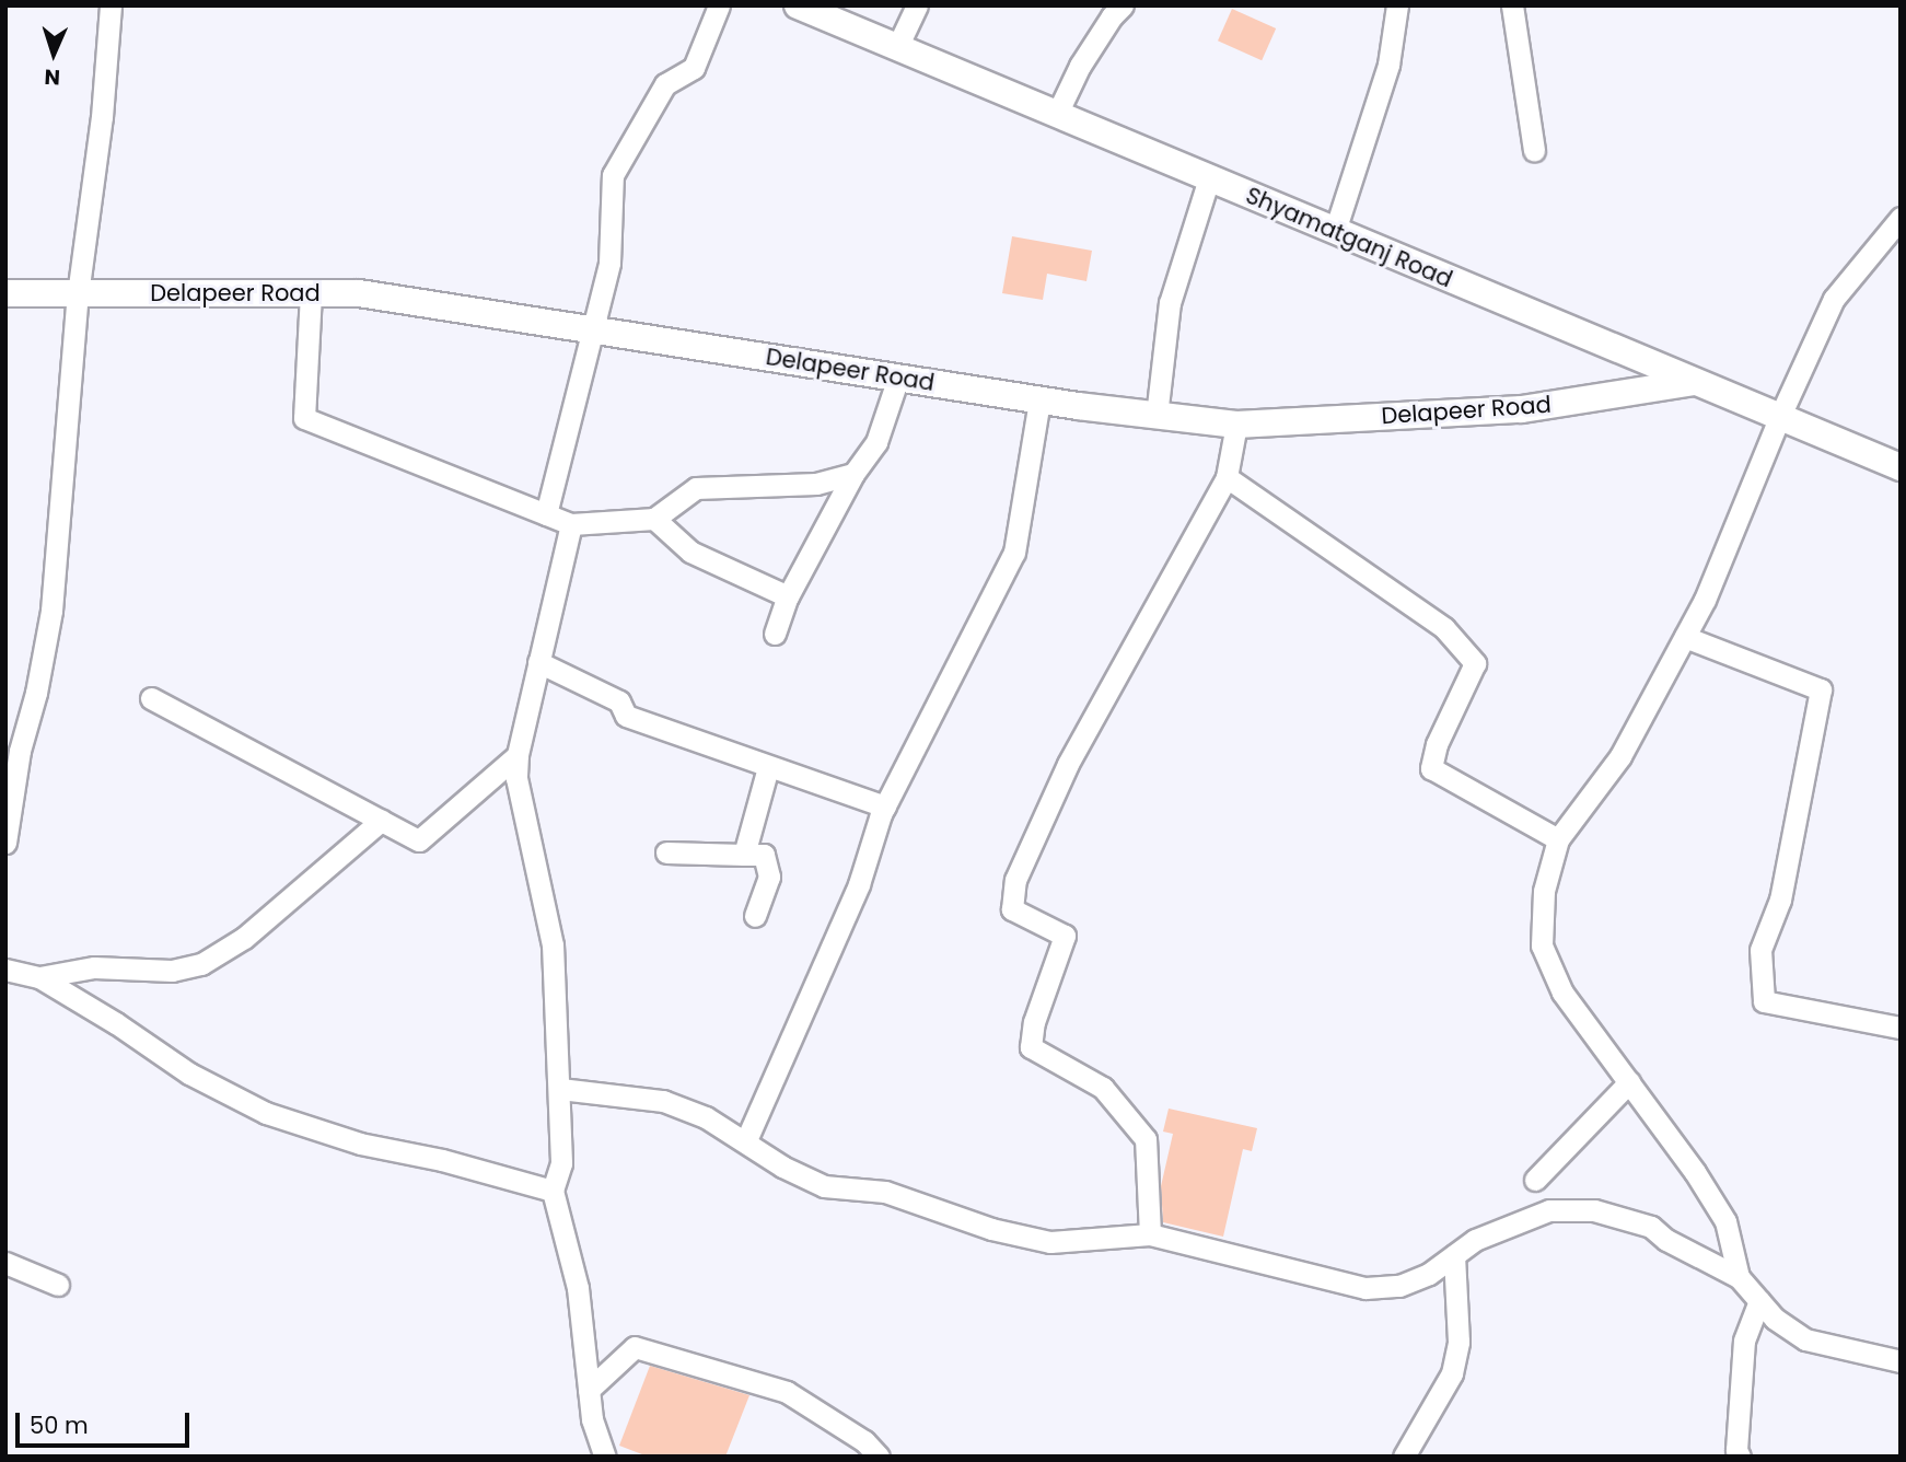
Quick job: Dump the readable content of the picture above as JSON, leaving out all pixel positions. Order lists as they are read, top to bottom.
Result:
{
  "streets": {
    "street": ["Shyamatganj Road", "Delapeer Road"]
  },
  "crossings": [
    ["Shyamatganj Road", "Delapeer Road"]
  ],
  "scale_bar": "50 m",
  "north": "bottom"
}
